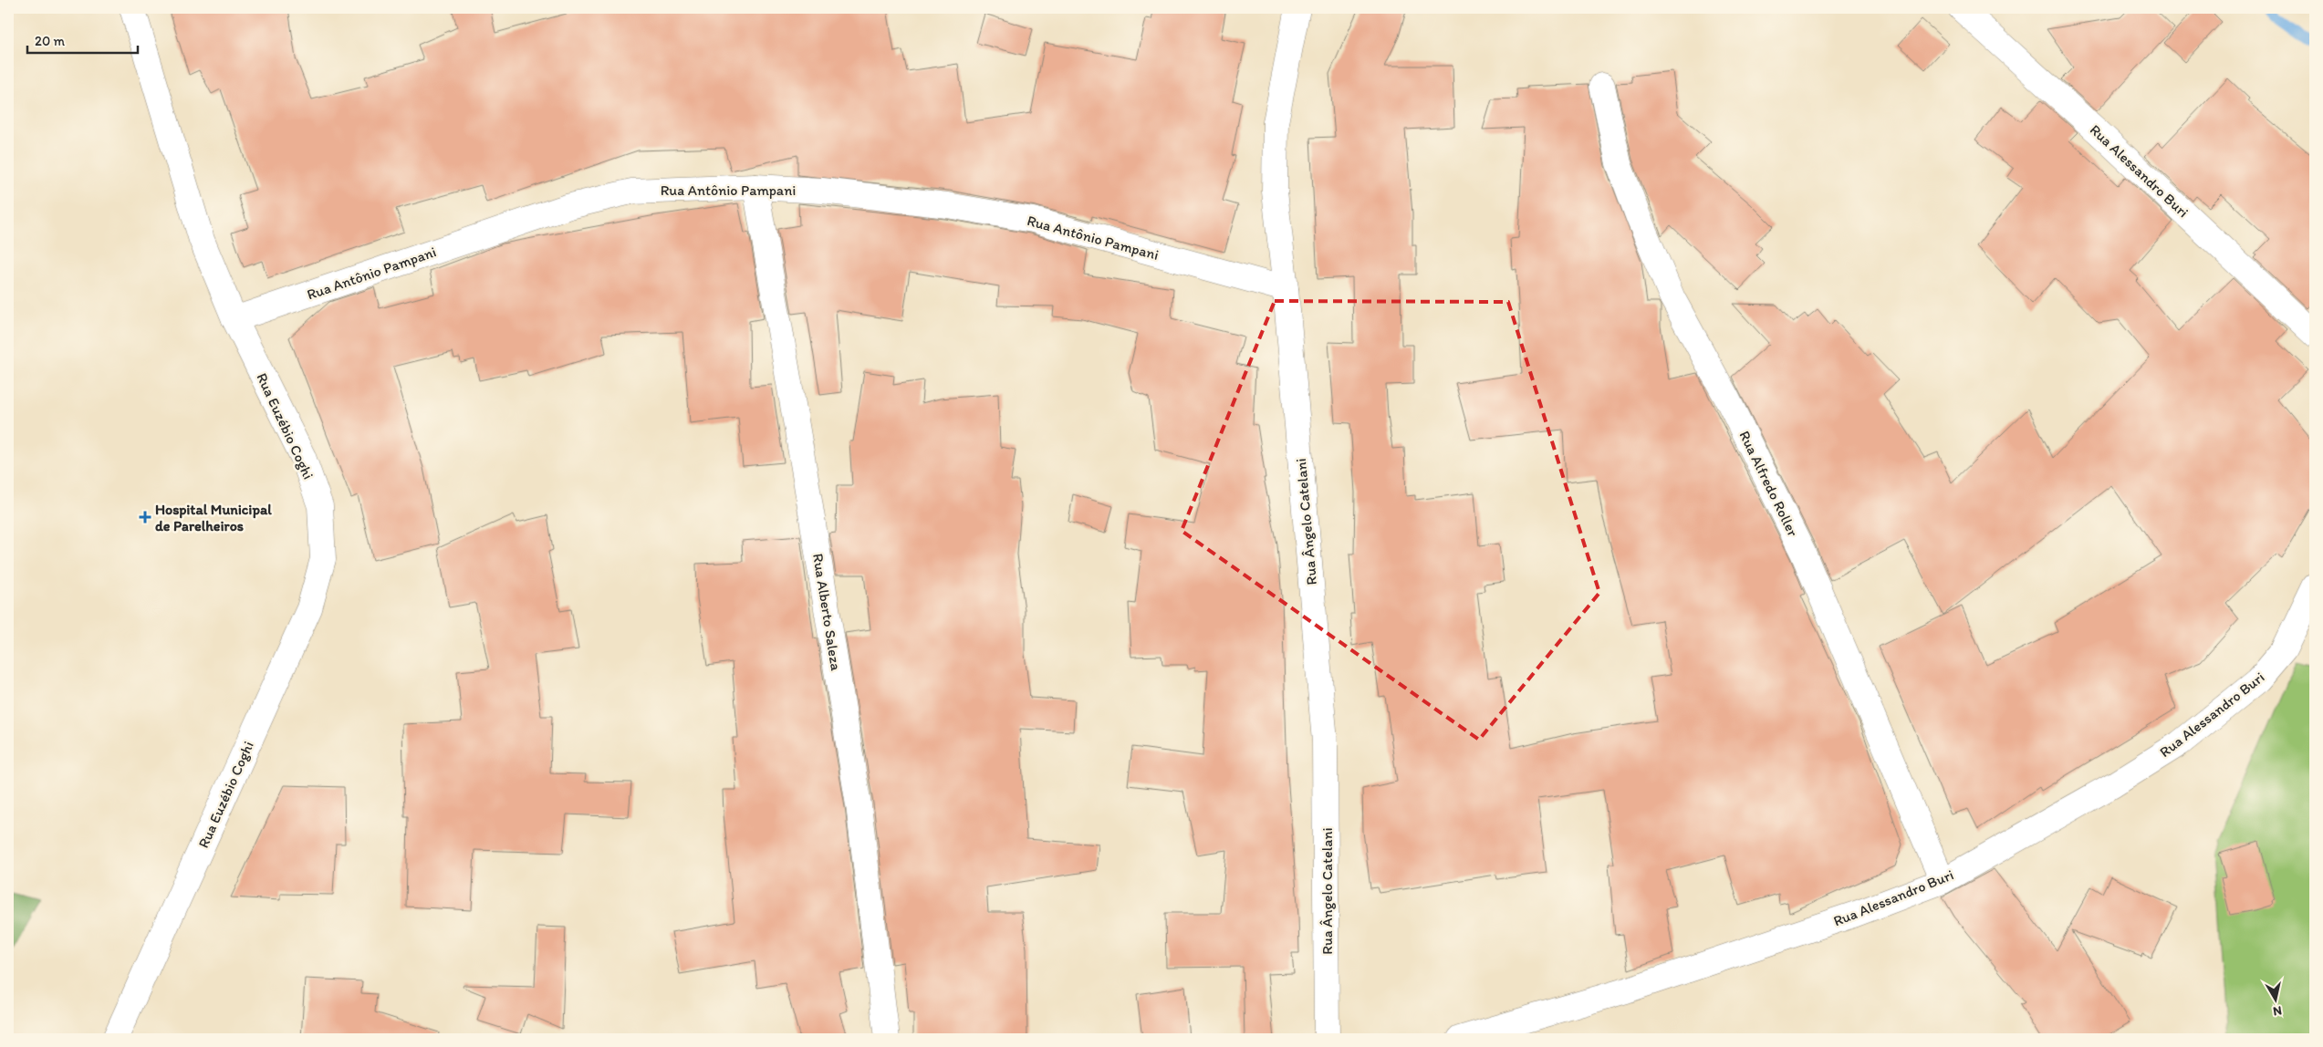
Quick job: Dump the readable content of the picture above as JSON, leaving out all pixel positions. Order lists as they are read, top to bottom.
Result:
{
  "streets": {
    "street": [
      "Rua Alessandro Buri",
      "Rua Antônio Pampani",
      "Rua Euzébio Coghi",
      "Rua Alfredo Roller",
      "Rua Ângelo Catelani",
      "Rua Alberto Saleza"
    ]
  },
  "crossings": [
    ["Rua Alessandro Buri", "Rua Alfredo Roller"],
    ["Rua Antônio Pampani", "Rua Euzébio Coghi"],
    ["Rua Antônio Pampani", "Rua Ângelo Catelani"],
    ["Rua Antônio Pampani", "Rua Alberto Saleza"]
  ],
  "places": {
    "health": ["Hospital Municipal de Parelheiros"]
  },
  "scale_bar": "20 m",
  "north": "bottom"
}
